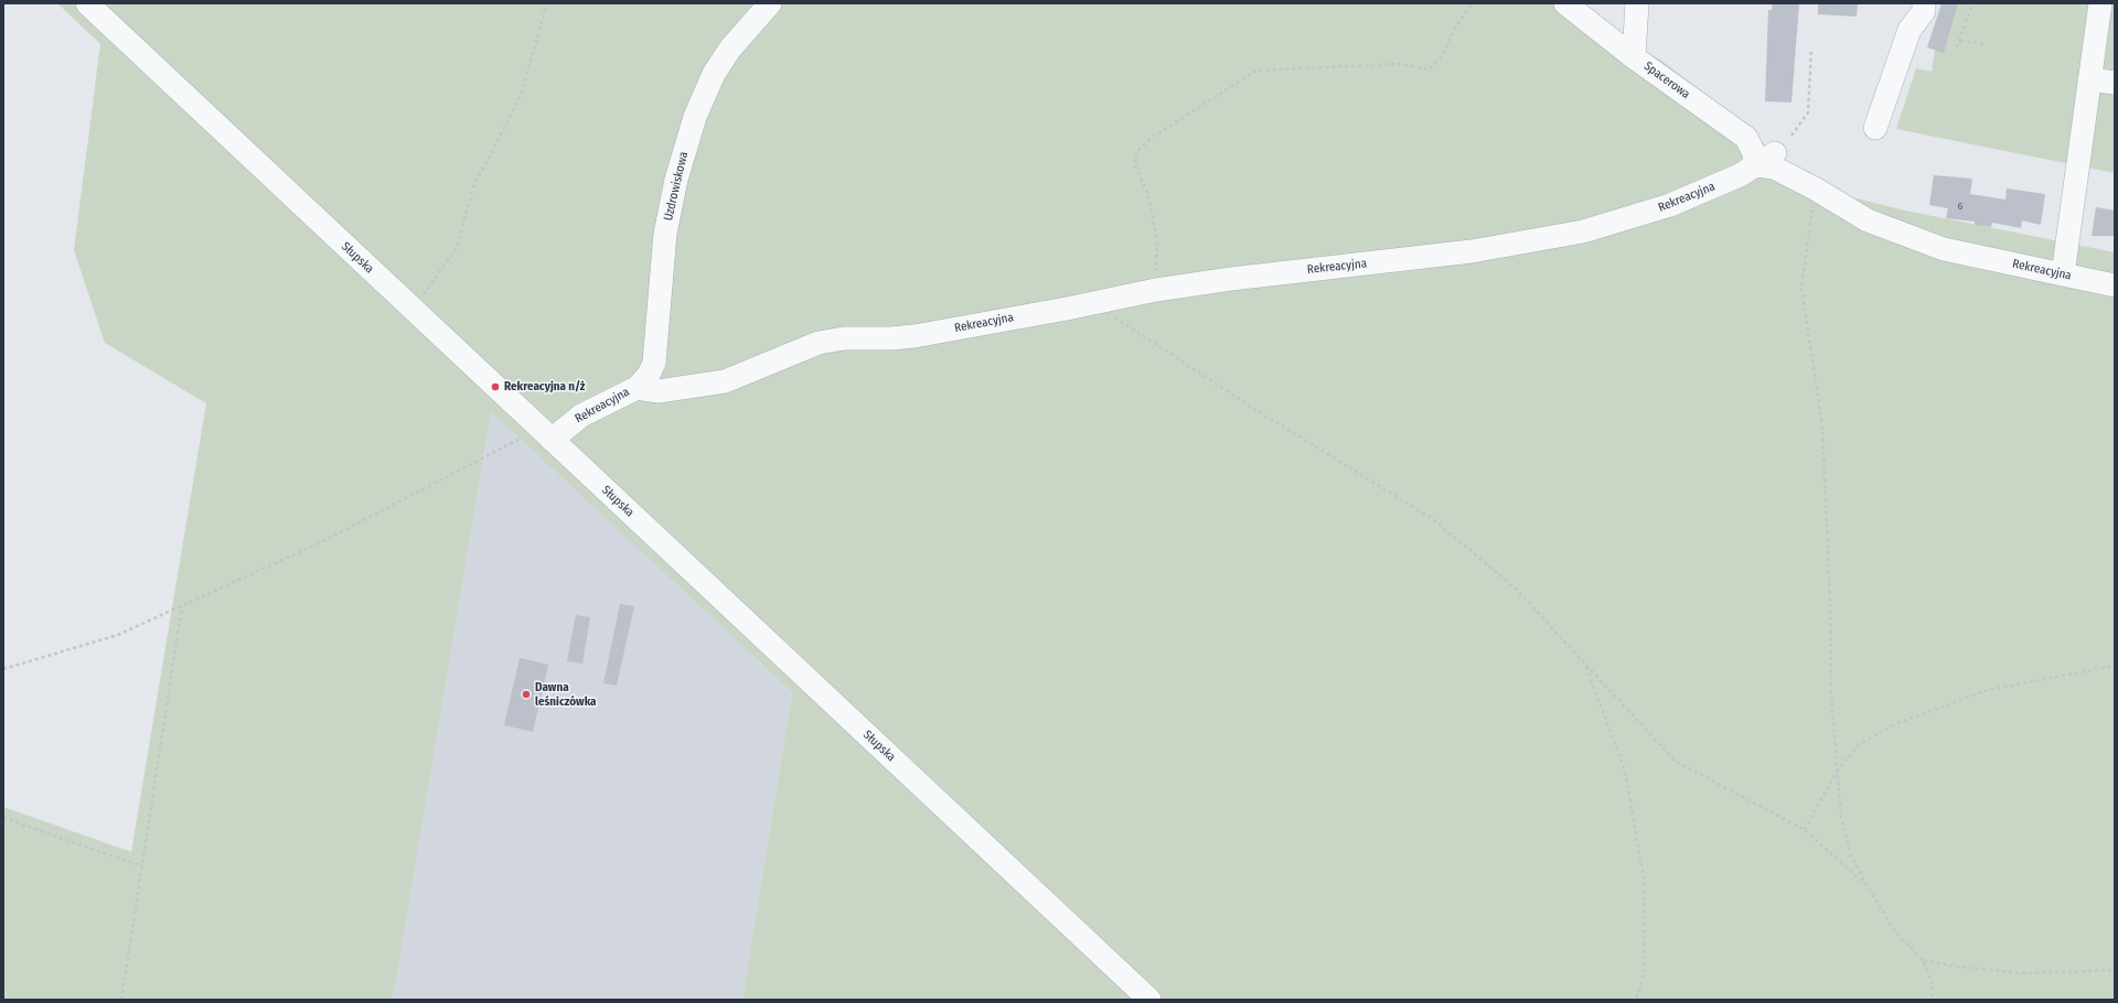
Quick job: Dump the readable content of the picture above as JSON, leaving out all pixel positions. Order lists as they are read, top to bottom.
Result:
{
  "streets": {
    "street": [
      "Spacerowa",
      "Uzdrowiskowa",
      "Rekreacyjna",
      "Słupska"
    ]
  },
  "crossings": [
    ["Spacerowa", "Rekreacyjna"],
    ["Uzdrowiskowa", "Rekreacyjna"],
    ["Rekreacyjna", "Słupska"]
  ],
  "places": ["Rekreacyjna n/ż", "Dawna leśniczówka"],
  "house_numbers": ["6"]
}
